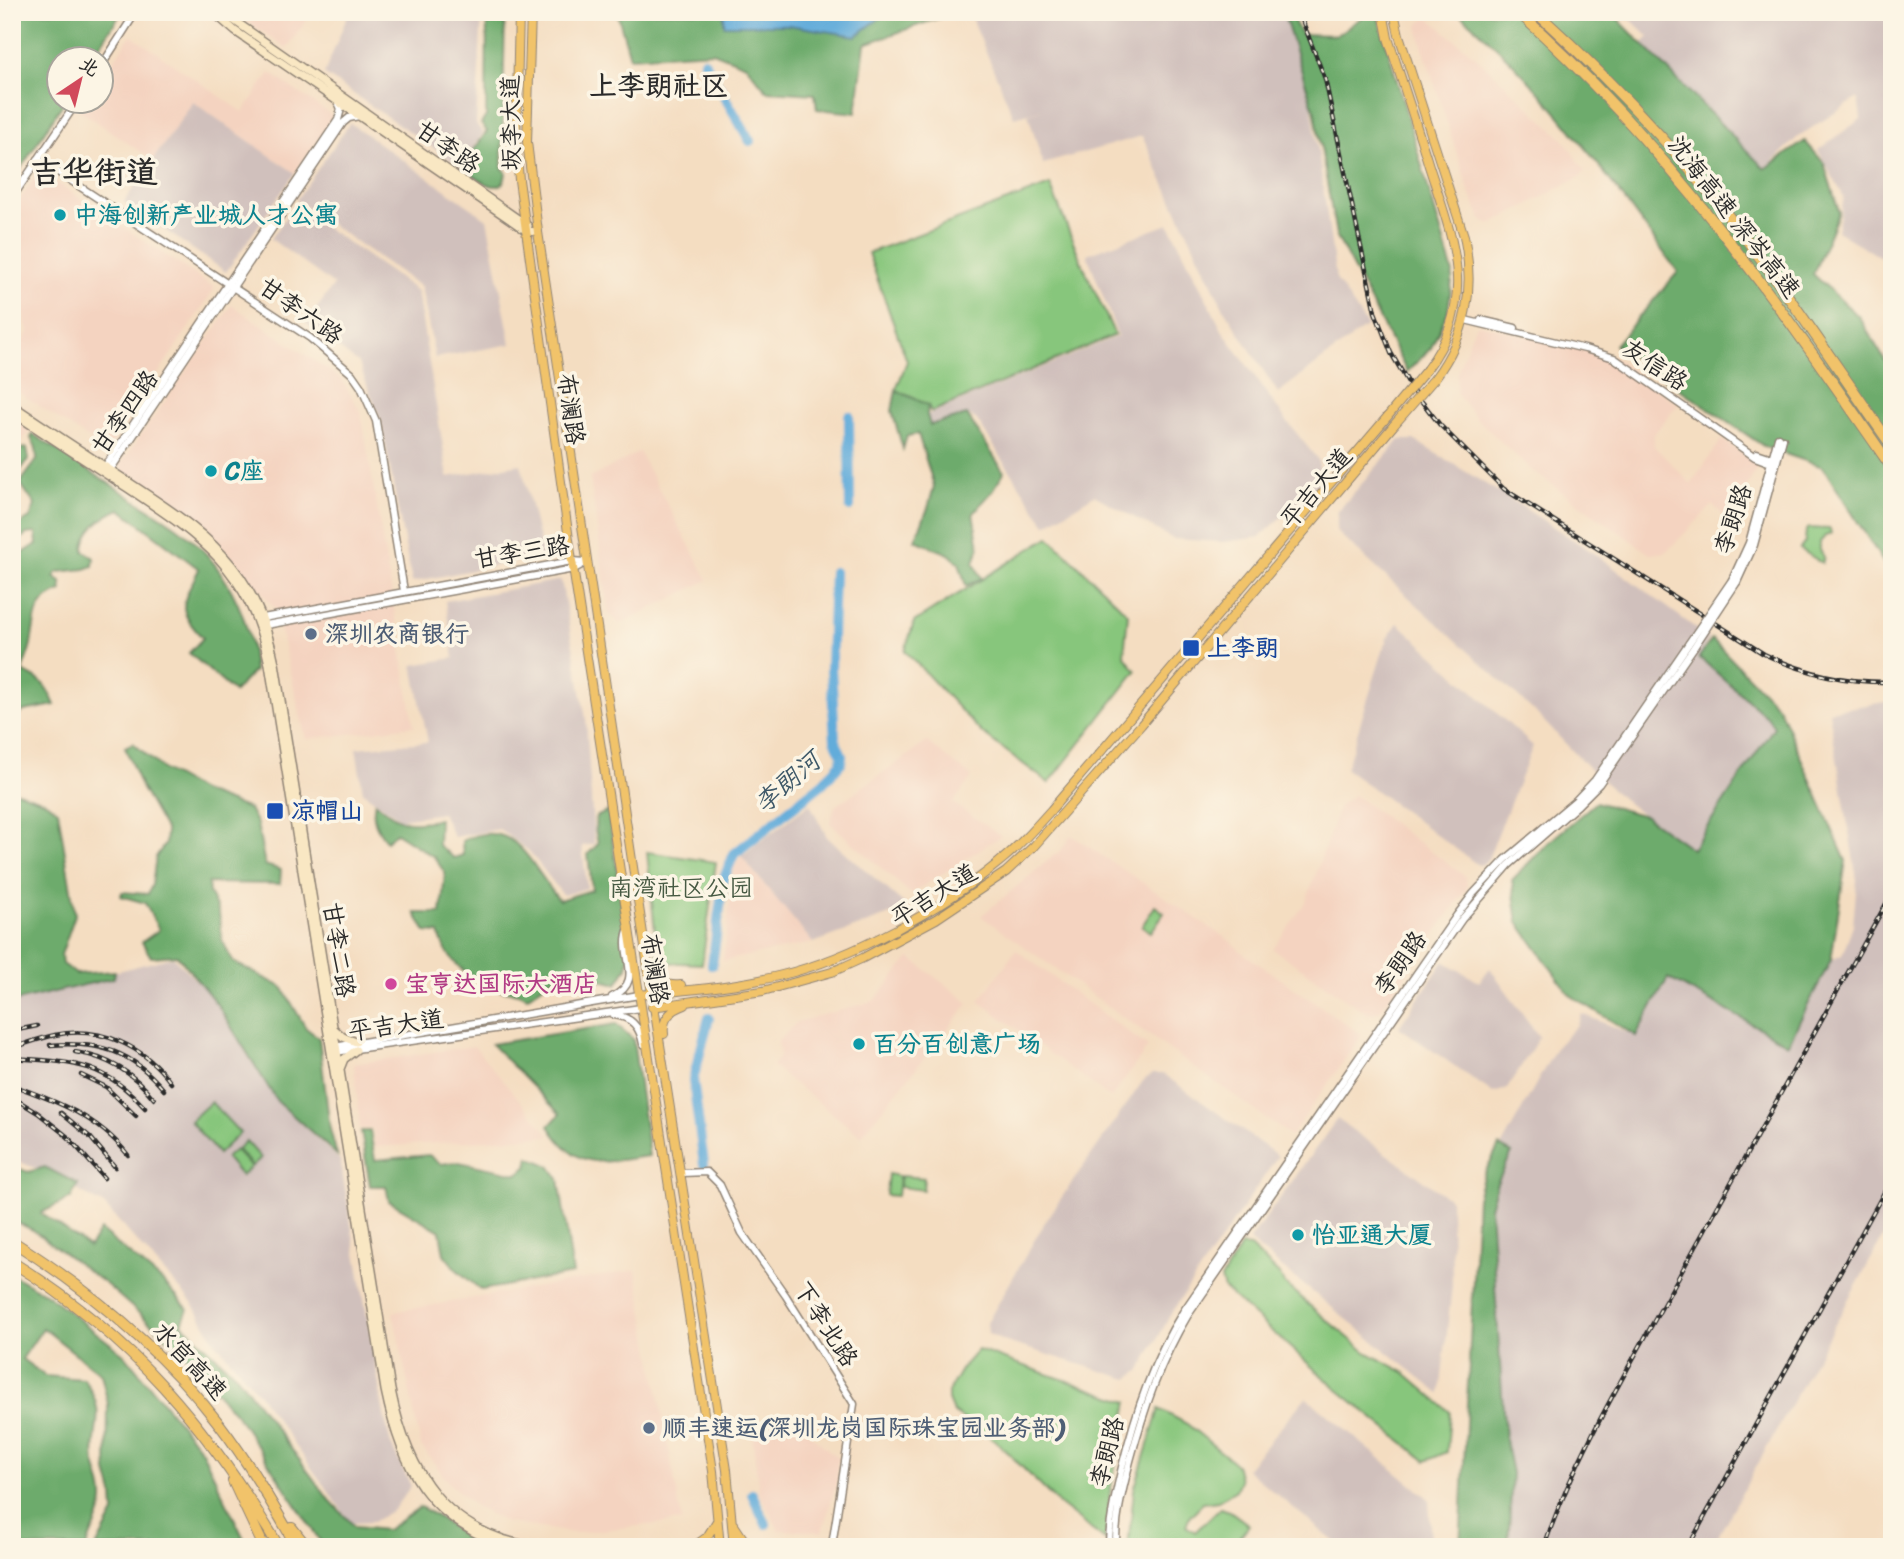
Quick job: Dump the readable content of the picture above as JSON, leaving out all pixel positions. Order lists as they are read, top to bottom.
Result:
{
  "streets": {
    "highway": ["沈海高速 深岑高速", "水官高速"],
    "main road": [
      "坂李大道",
      "甘李路",
      "布澜路",
      "平吉大道",
      "甘李二路"
    ],
    "street": [
      "甘李六路",
      "友信路",
      "甘李四路",
      "李朗路",
      "甘李三路",
      "下李北路"
    ]
  },
  "crossings": [
    ["坂李大道", "甘李路"],
    ["坂李大道", "布澜路"],
    ["甘李路", "布澜路"],
    ["甘李路", "甘李四路"],
    ["甘李六路", "甘李四路"],
    ["友信路", "平吉大道"],
    ["友信路", "李朗路"],
    ["布澜路", "平吉大道"],
    ["布澜路", "甘李三路"],
    ["布澜路", "下李北路"],
    ["甘李四路", "甘李二路"],
    ["平吉大道", "甘李二路"],
    ["甘李三路", "甘李二路"]
  ],
  "districts": ["上李朗社区", "吉华街道"],
  "water": ["李朗河"],
  "parks": ["南湾社区公园"],
  "places": {
    "other": [
      "中海创新产业城人才公寓",
      "C座",
      "深圳农商银行",
      "宝亨达国际大酒店",
      "百分百创意广场",
      "怡亚通大厦",
      "顺丰速运(深圳龙岗国际珠宝园业务部)"
    ],
    "transit": ["上李朗", "凉帽山"]
  },
  "north": "top right"
}
